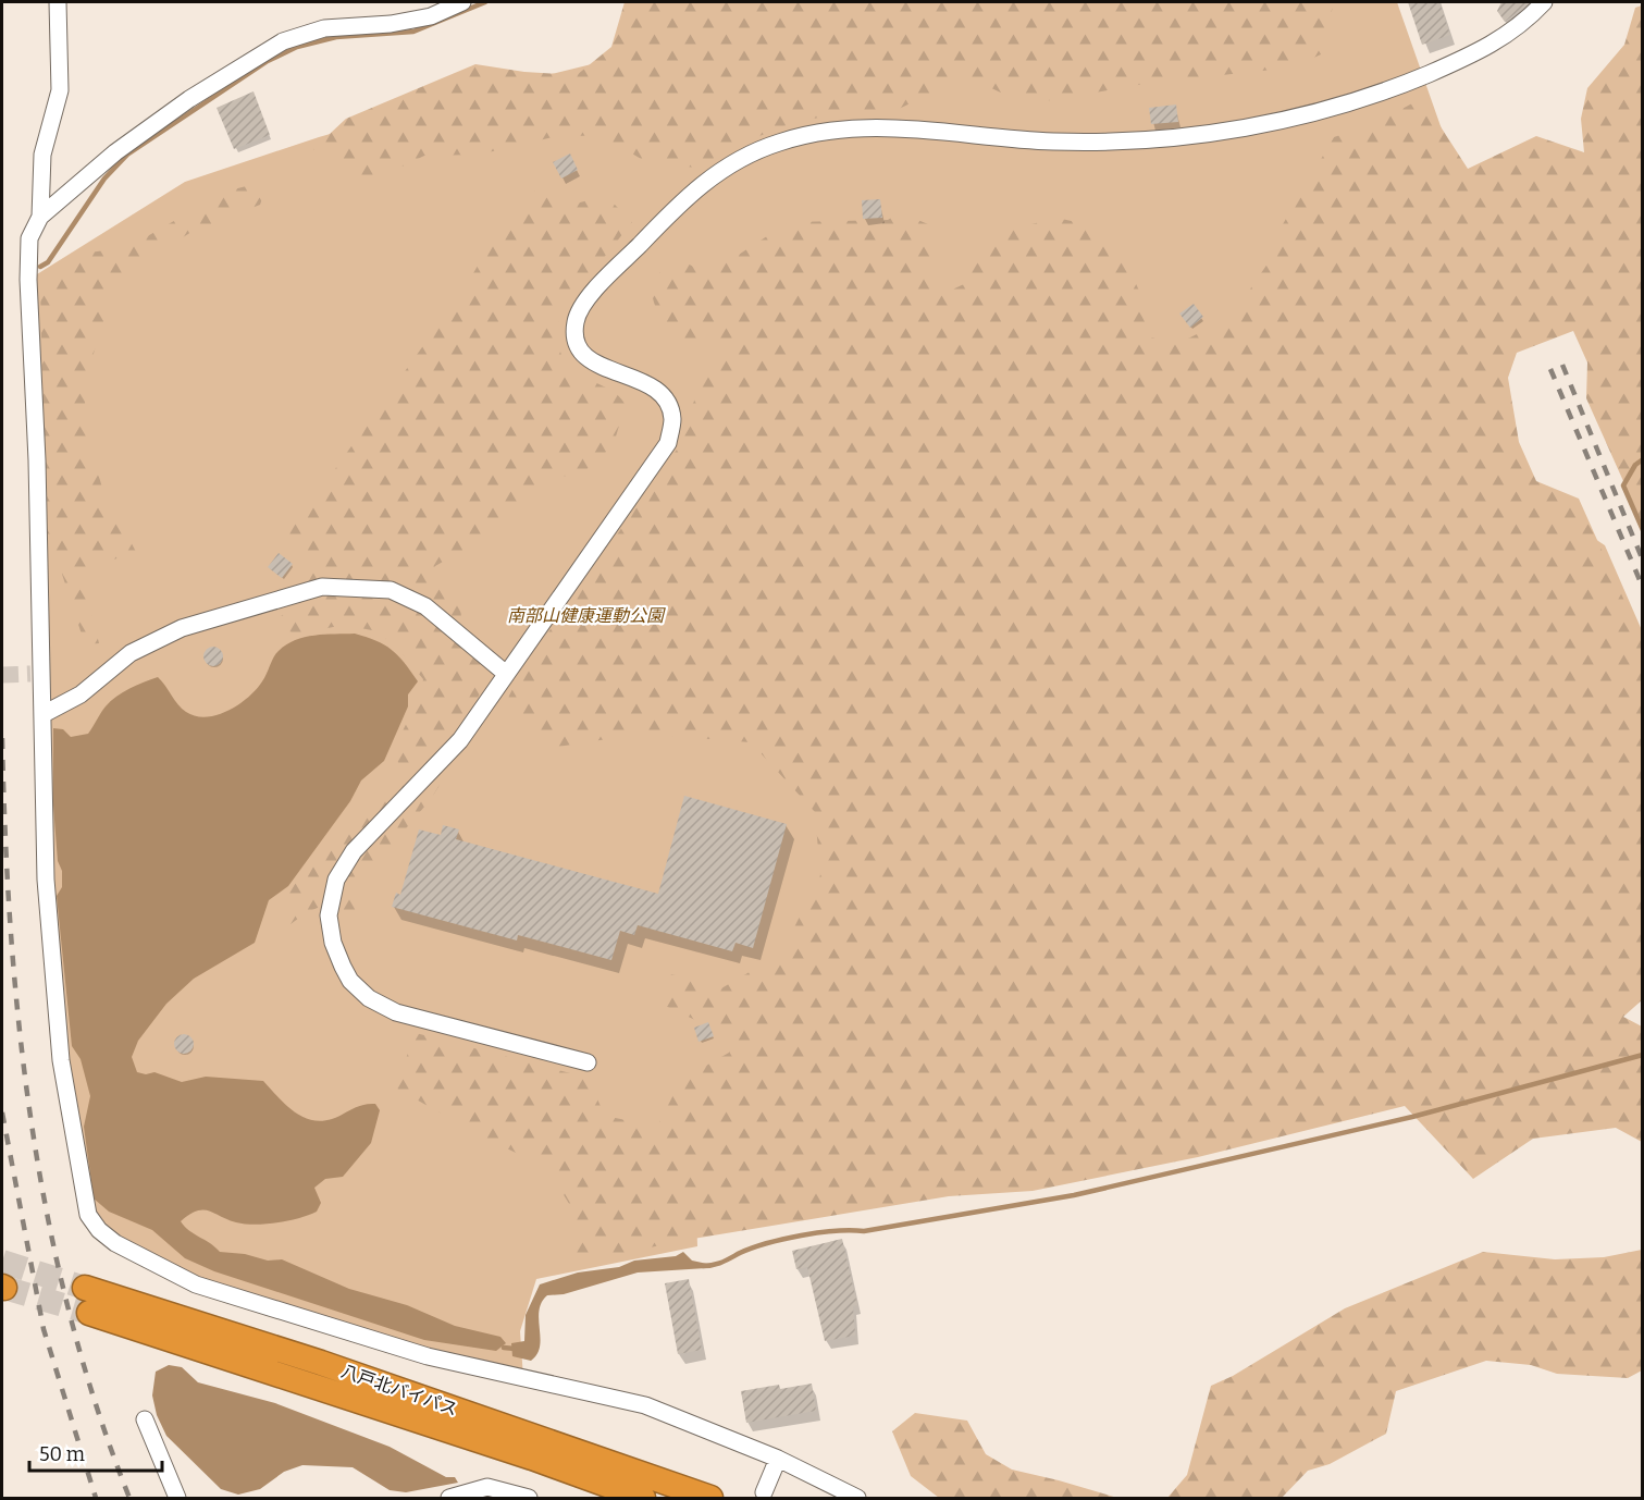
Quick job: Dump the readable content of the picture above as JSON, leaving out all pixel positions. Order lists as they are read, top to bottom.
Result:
{
  "streets": {
    "highway": ["八戸北バイパス"]
  },
  "parks": ["南部山健康運動公園"],
  "scale_bar": "50 m"
}
